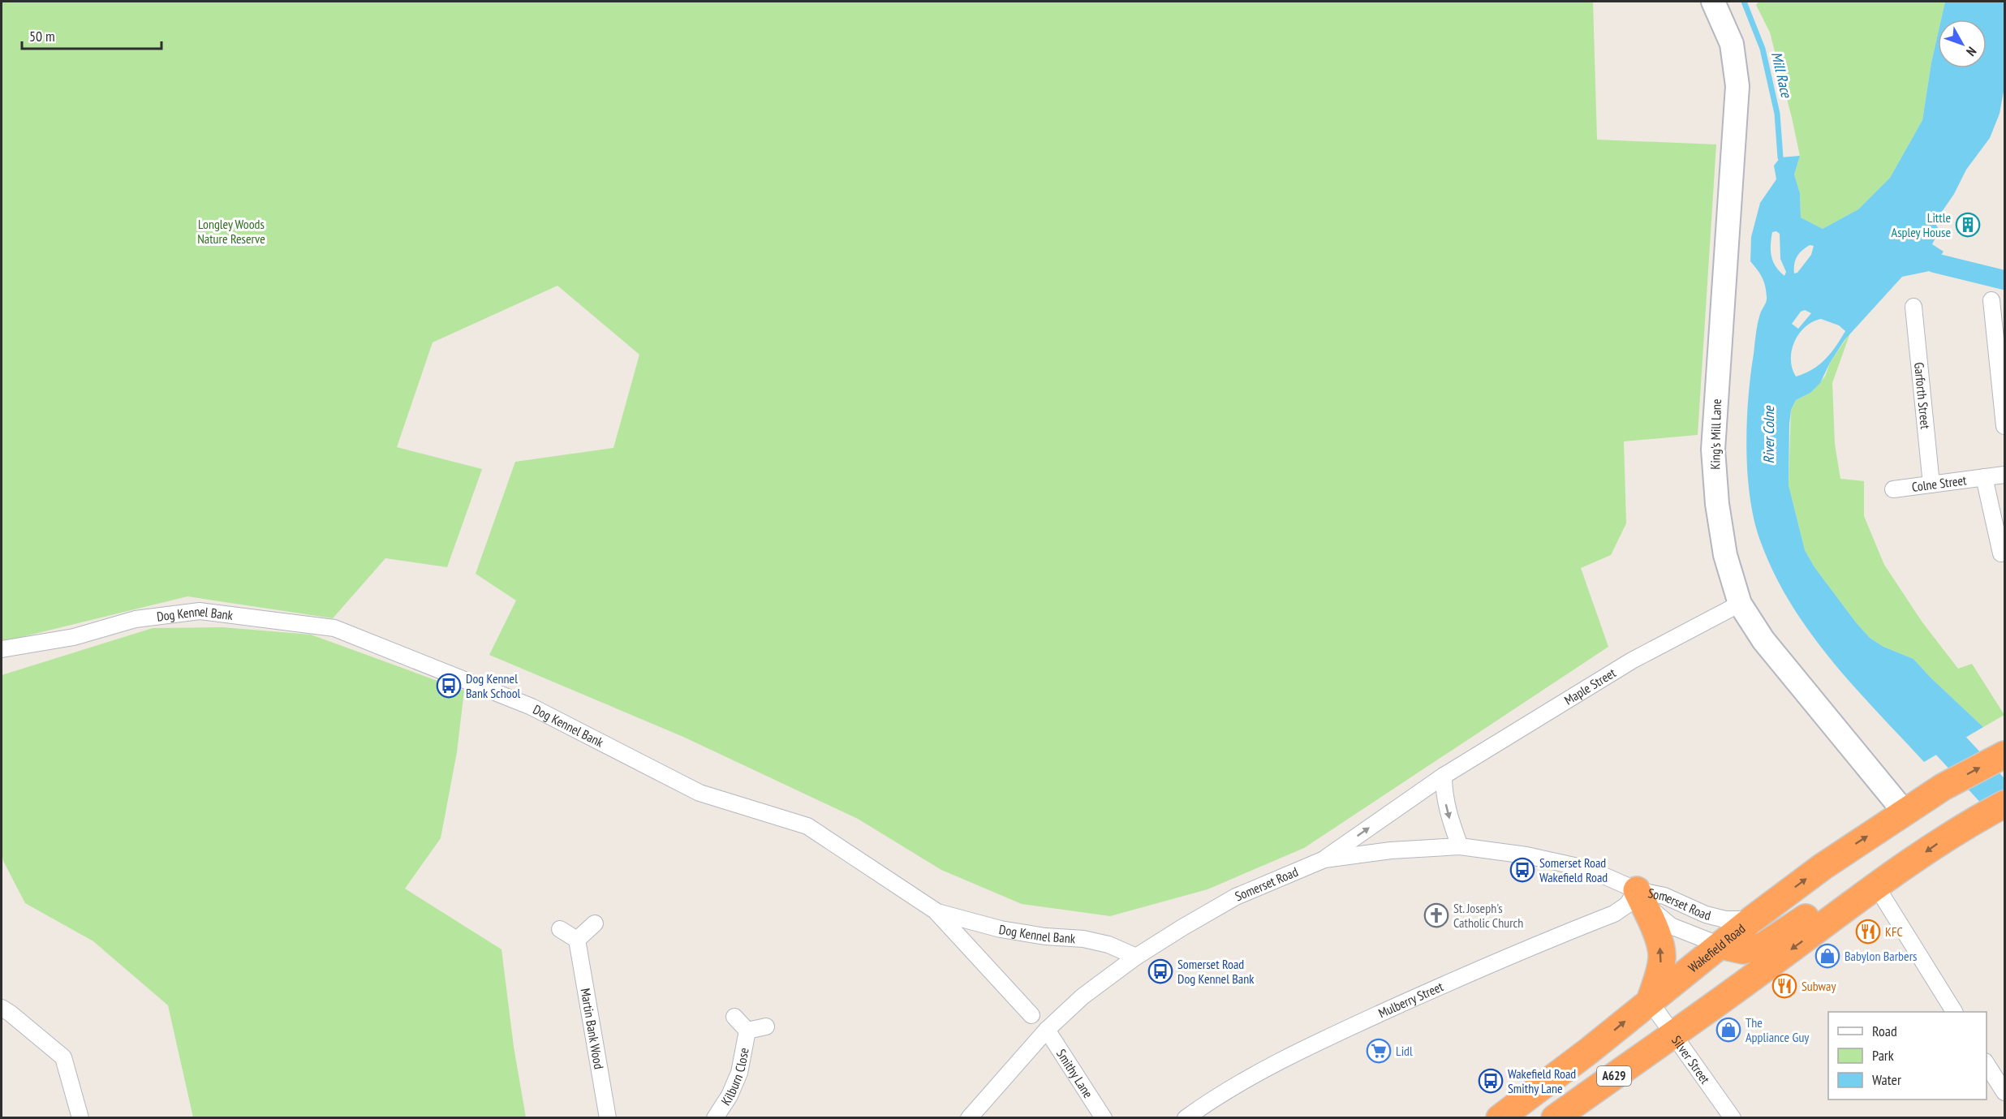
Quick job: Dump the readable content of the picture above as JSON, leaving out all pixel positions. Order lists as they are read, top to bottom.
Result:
{
  "streets": {
    "highway": ["Wakefield Road", "A629"],
    "street": [
      "Garforth Street",
      "King's Mill Lane",
      "Colne Street",
      "Dog Kennel Bank",
      "Maple Street",
      "Somerset Road",
      "Mulberry Street",
      "Martin Bank Wood",
      "Silver Street",
      "Smithy Lane",
      "Kilburn Close"
    ]
  },
  "crossings": [
    ["Garforth Street", "Colne Street"],
    ["King's Mill Lane", "Maple Street"],
    ["King's Mill Lane", "Wakefield Road"],
    ["Dog Kennel Bank", "Somerset Road"],
    ["Maple Street", "Somerset Road"],
    ["Somerset Road", "Wakefield Road"],
    ["Somerset Road", "Mulberry Street"],
    ["Somerset Road", "Smithy Lane"],
    ["Wakefield Road", "Silver Street"],
    ["Silver Street", "A629"]
  ],
  "water": ["Mill Race", "River Colne"],
  "parks": ["Longley Woods Nature Reserve"],
  "places": {
    "building": ["Little Aspley House"],
    "bus stop": [
      "Dog Kennel Bank School",
      "Somerset Road Wakefield Road",
      "Somerset Road Dog Kennel Bank",
      "Wakefield Road Smithy Lane"
    ],
    "church": ["St. Joseph's Catholic Church"],
    "restaurant": ["KFC", "Subway"],
    "shop": ["Babylon Barbers", "The Appliance Guy"],
    "supermarket": ["Lidl"]
  },
  "legend": ["Road", "Park", "Water"],
  "scale_bar": "50 m",
  "north": "bottom right"
}
